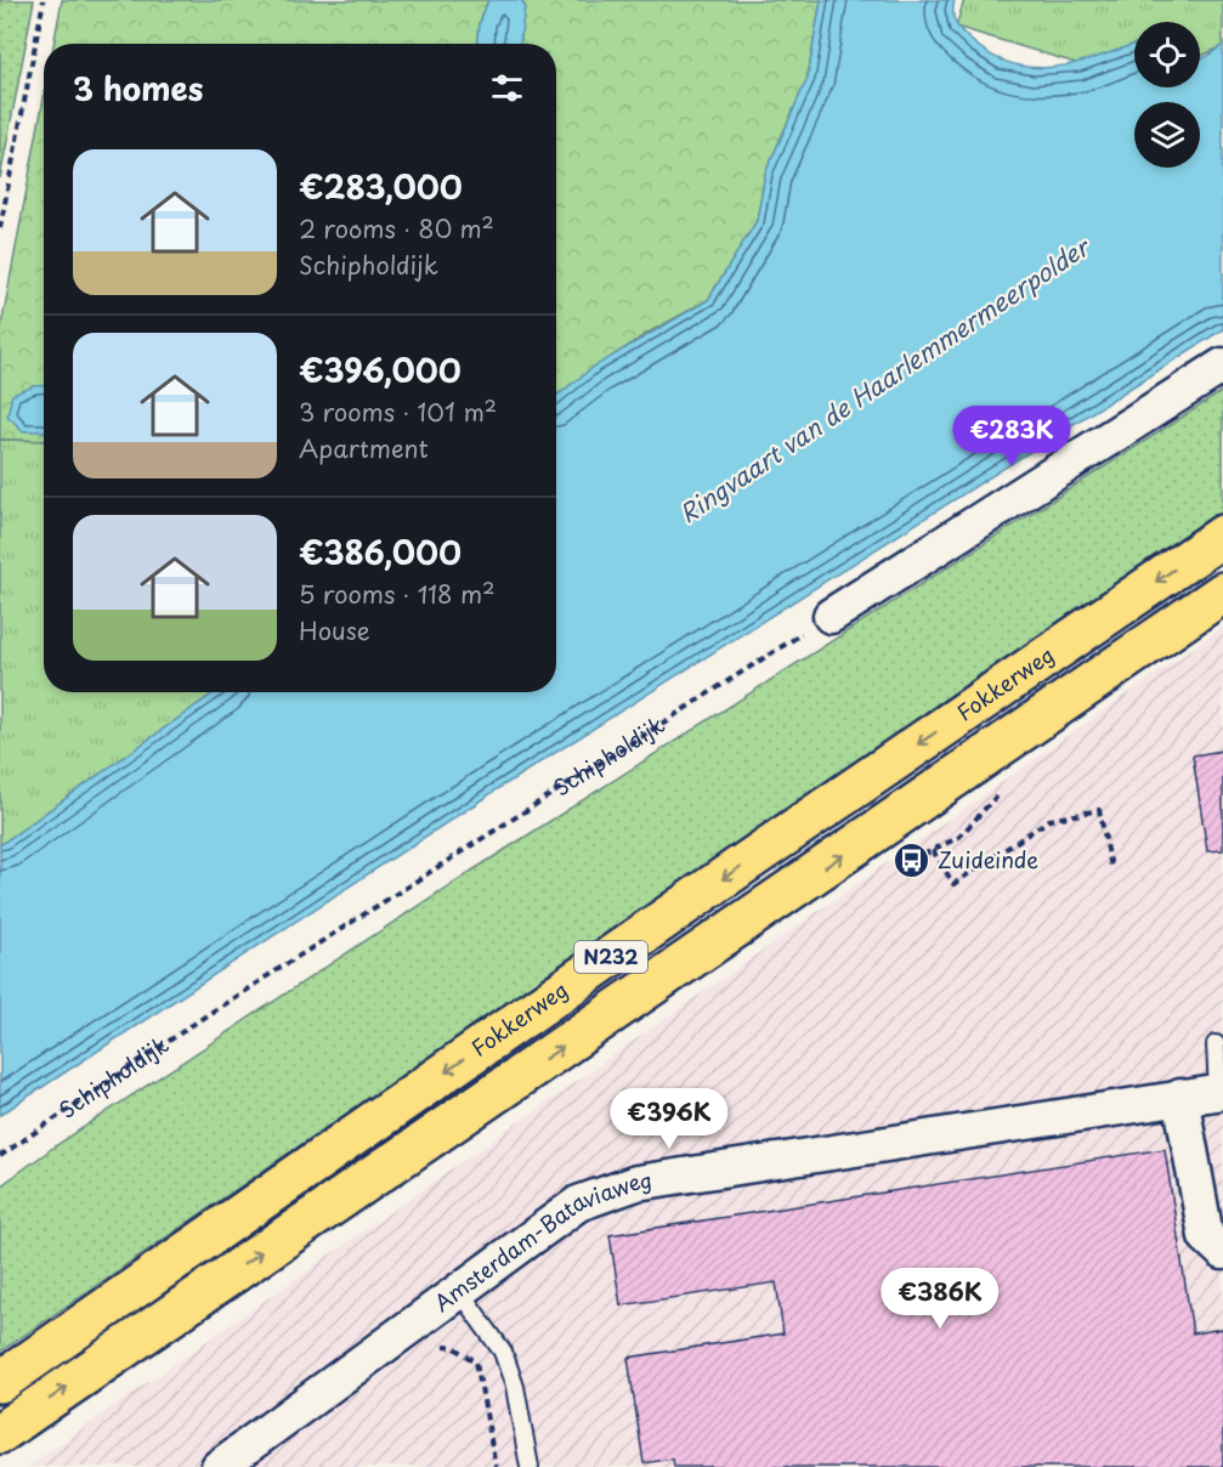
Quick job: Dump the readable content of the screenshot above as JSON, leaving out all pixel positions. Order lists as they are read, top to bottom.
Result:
{
  "streets": {
    "main road": ["Fokkerweg", "N232"],
    "street": ["Amsterdam-Bataviaweg"],
    "path": ["Schipholdijk"]
  },
  "water": ["Ringvaart van de Haarlemmermeerpolder"],
  "places": {
    "bus stop": ["Zuideinde"]
  },
  "page": {
    "heading": "3 homes",
    "list": [
      {
        "name": "€283,000",
        "note": "2 rooms · 80 m² · Schipholdijk"
      },
      {
        "name": "€396,000",
        "note": "3 rooms · 101 m² · Apartment"
      },
      {
        "name": "€386,000",
        "note": "5 rooms · 118 m² · House"
      }
    ],
    "price": ["€283K", "€396K", "€386K"]
  }
}
